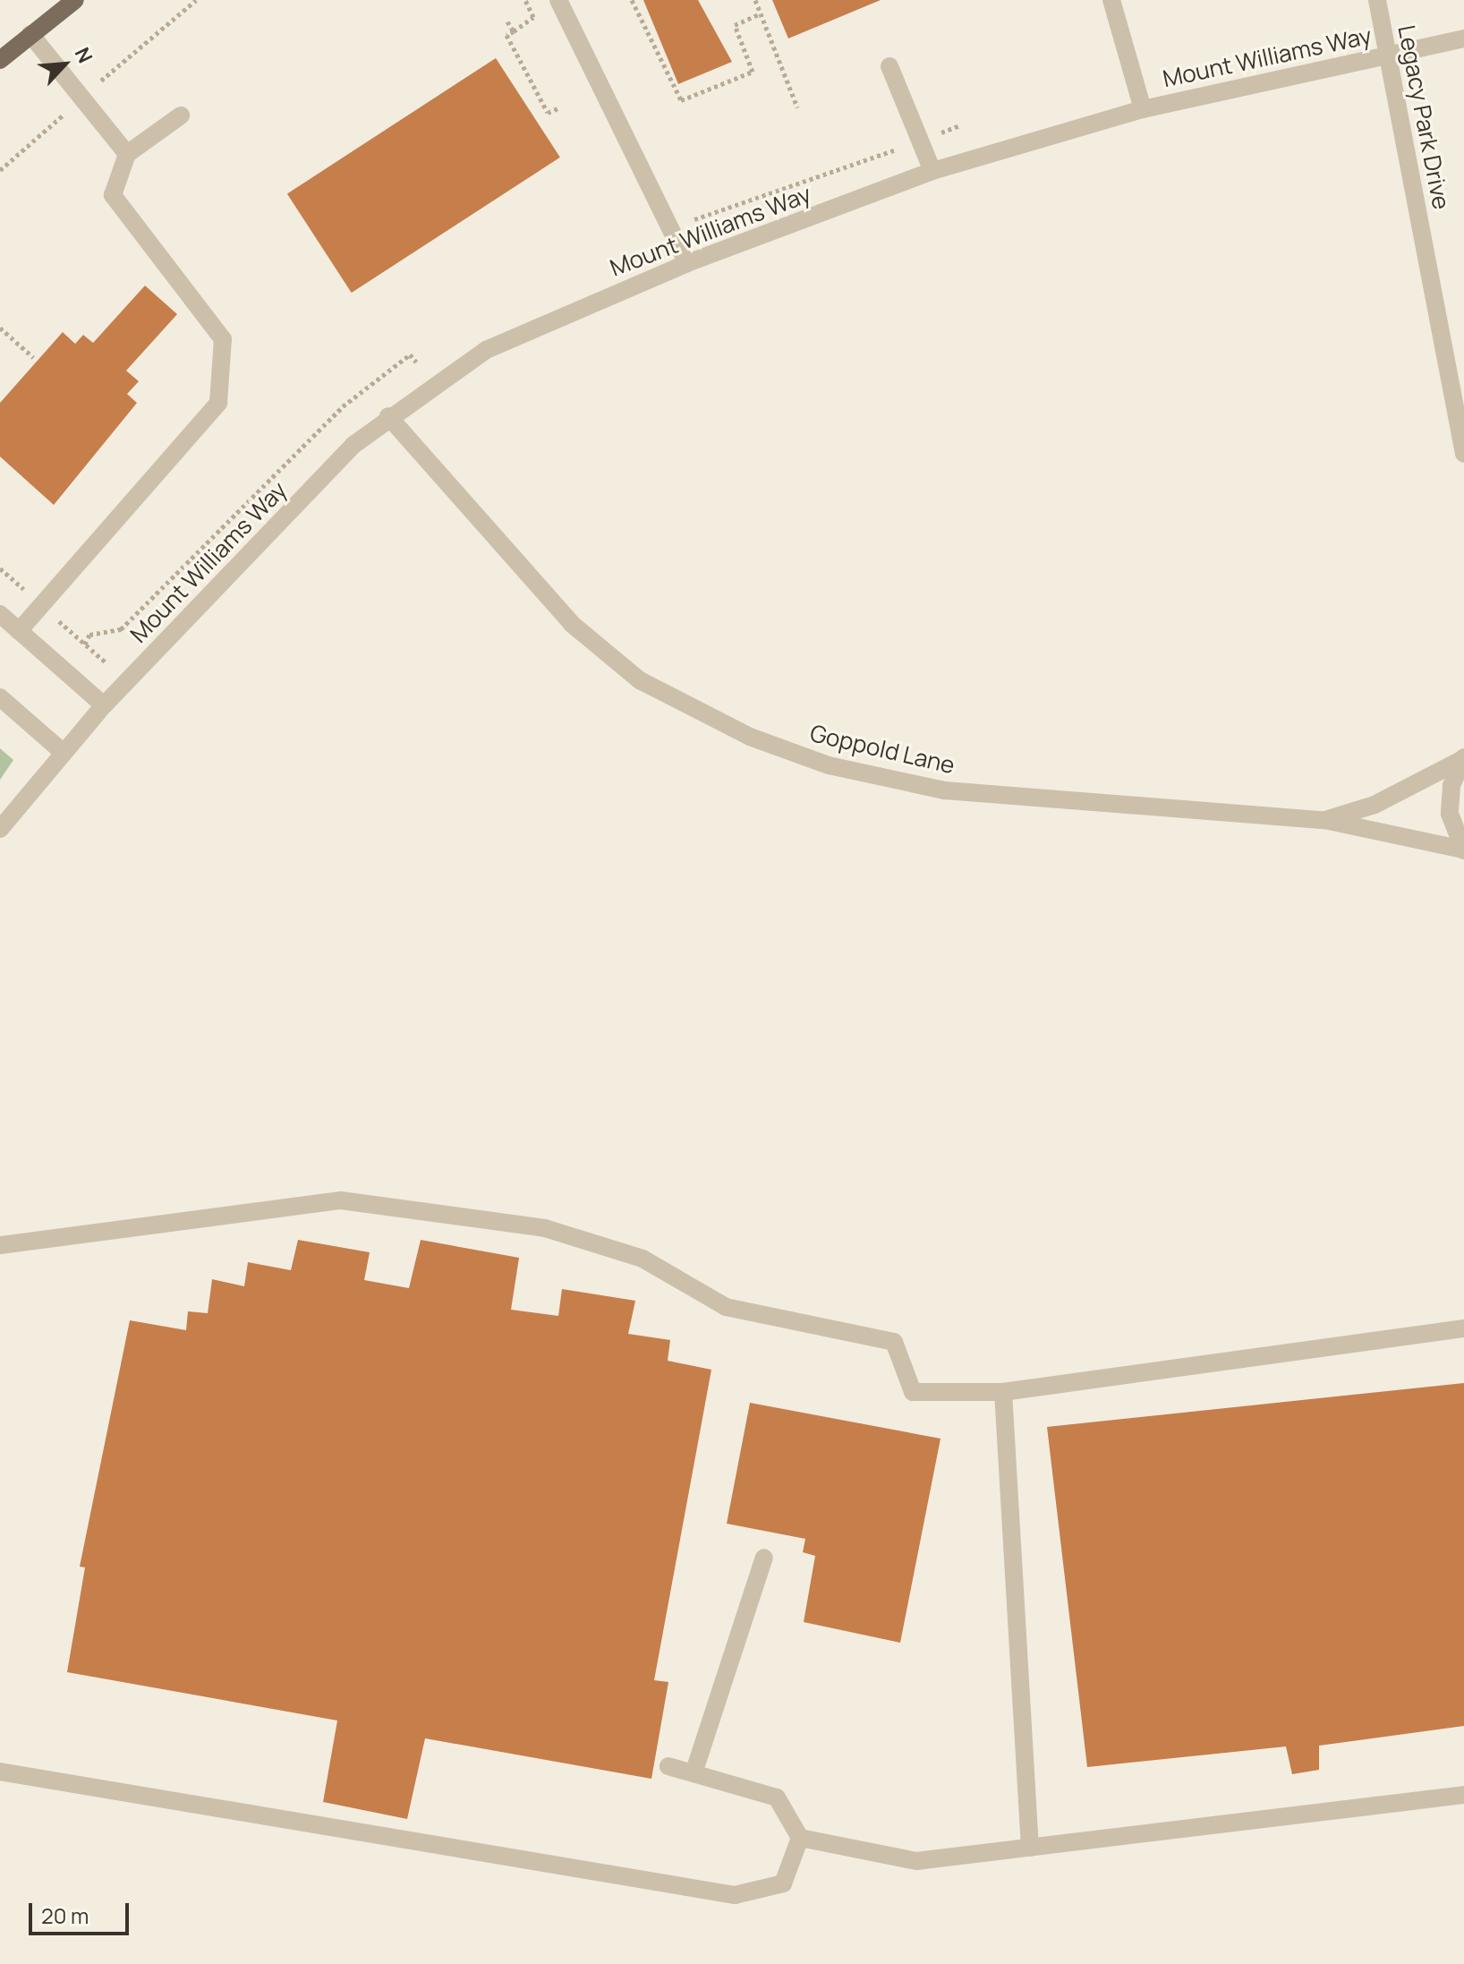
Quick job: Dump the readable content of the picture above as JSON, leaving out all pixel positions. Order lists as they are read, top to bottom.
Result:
{
  "streets": {
    "street": ["Mount Williams Way", "Legacy Park Drive", "Goppold Lane"]
  },
  "crossings": [
    ["Mount Williams Way", "Legacy Park Drive"],
    ["Mount Williams Way", "Goppold Lane"]
  ],
  "scale_bar": "20 m",
  "north": "top right"
}
